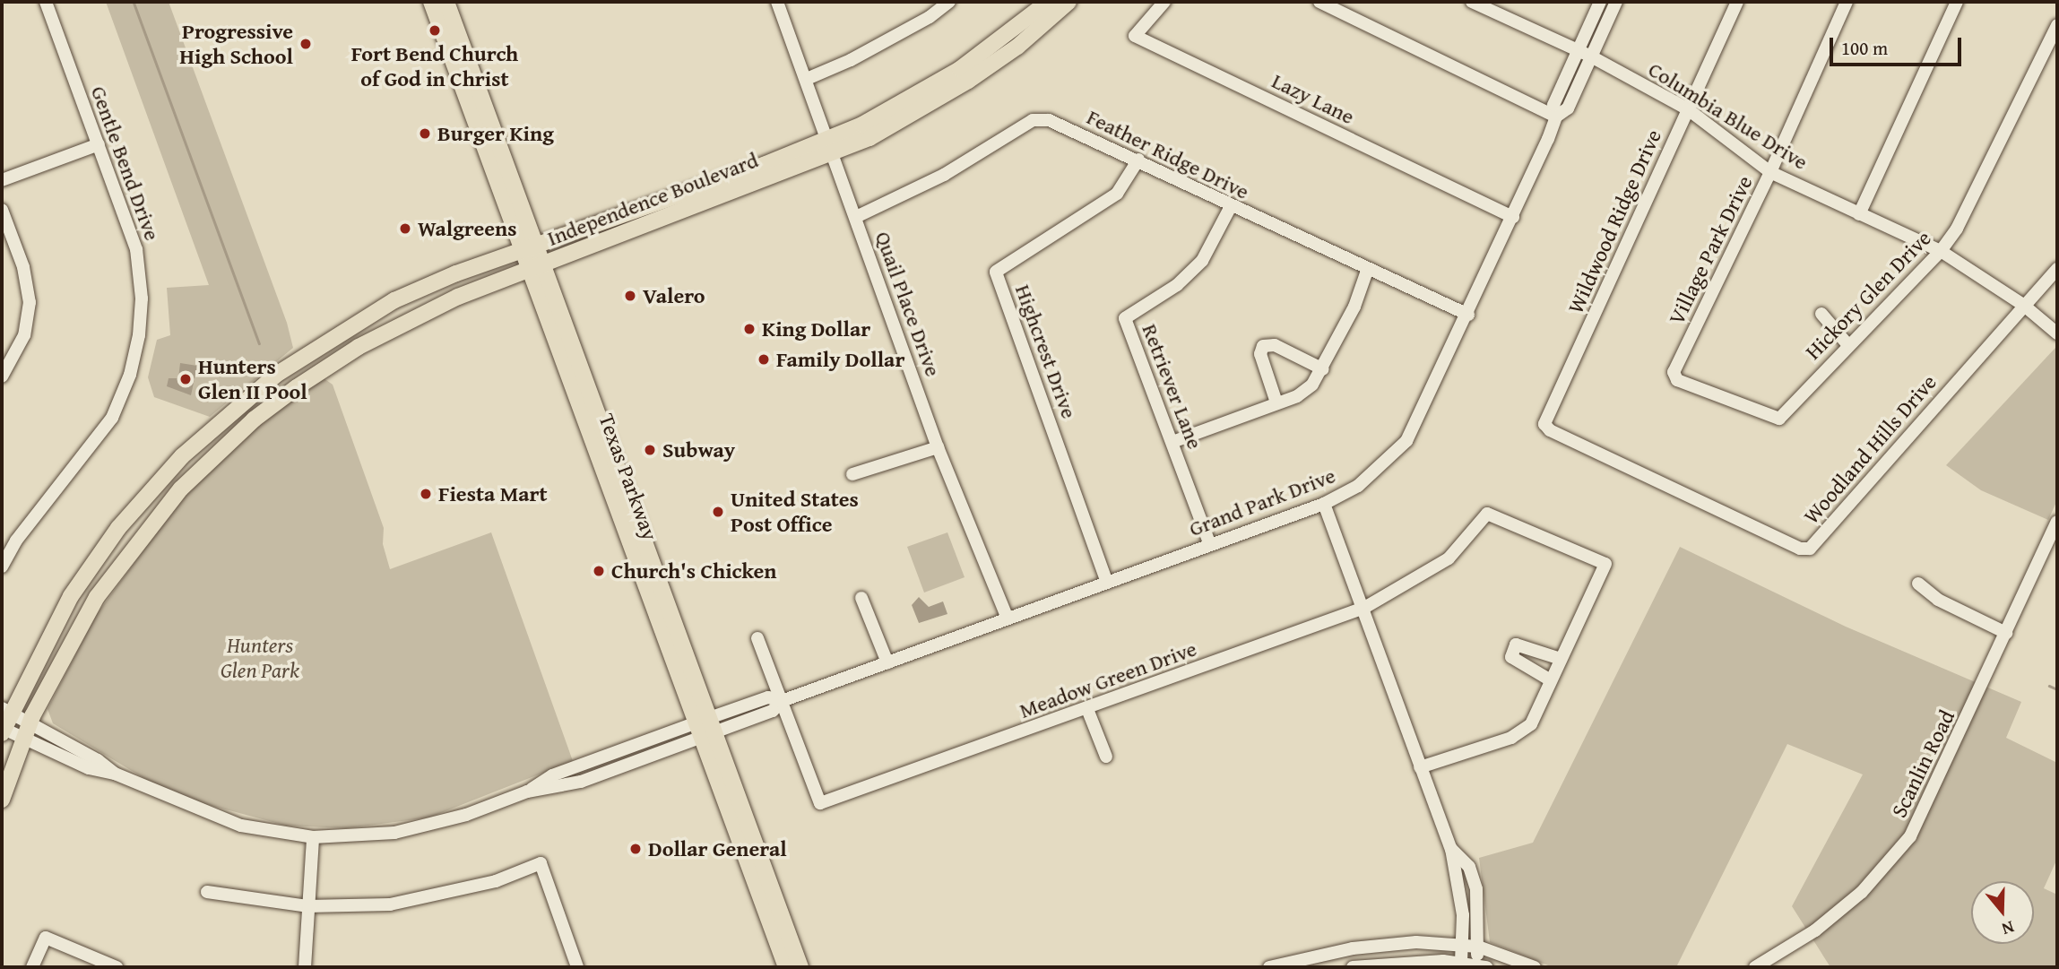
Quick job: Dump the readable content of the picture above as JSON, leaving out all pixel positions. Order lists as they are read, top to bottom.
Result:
{
  "streets": {
    "main road": ["Independence Boulevard", "Texas Parkway"],
    "street": [
      "Lazy Lane",
      "Columbia Blue Drive",
      "Feather Ridge Drive",
      "Gentle Bend Drive",
      "Wildwood Ridge Drive",
      "Village Park Drive",
      "Hickory Glen Drive",
      "Quail Place Drive",
      "Highcrest Drive",
      "Retriever Lane",
      "Woodland Hills Drive",
      "Grand Park Drive",
      "Meadow Green Drive",
      "Scanlin Road"
    ]
  },
  "crossings": [
    ["Lazy Lane", "Grand Park Drive"],
    ["Columbia Blue Drive", "Wildwood Ridge Drive"],
    ["Columbia Blue Drive", "Village Park Drive"],
    ["Columbia Blue Drive", "Hickory Glen Drive"],
    ["Columbia Blue Drive", "Woodland Hills Drive"],
    ["Columbia Blue Drive", "Grand Park Drive"],
    ["Feather Ridge Drive", "Quail Place Drive"],
    ["Feather Ridge Drive", "Highcrest Drive"],
    ["Feather Ridge Drive", "Retriever Lane"],
    ["Feather Ridge Drive", "Grand Park Drive"],
    ["Independence Boulevard", "Quail Place Drive"],
    ["Independence Boulevard", "Texas Parkway"],
    ["Independence Boulevard", "Grand Park Drive"],
    ["Wildwood Ridge Drive", "Woodland Hills Drive"],
    ["Village Park Drive", "Hickory Glen Drive"],
    ["Quail Place Drive", "Grand Park Drive"],
    ["Highcrest Drive", "Grand Park Drive"],
    ["Retriever Lane", "Grand Park Drive"],
    ["Texas Parkway", "Grand Park Drive"],
    ["Grand Park Drive", "Meadow Green Drive"]
  ],
  "parks": ["Hunters Glen Park"],
  "places": [
    "Fort Bend Church of God in Christ",
    "Progressive High School",
    "Burger King",
    "Walgreens",
    "Valero",
    "King Dollar",
    "Family Dollar",
    "Hunters Glen II Pool",
    "Subway",
    "Fiesta Mart",
    "United States Post Office",
    "Church's Chicken",
    "Dollar General"
  ],
  "scale_bar": "100 m",
  "north": "bottom"
}
